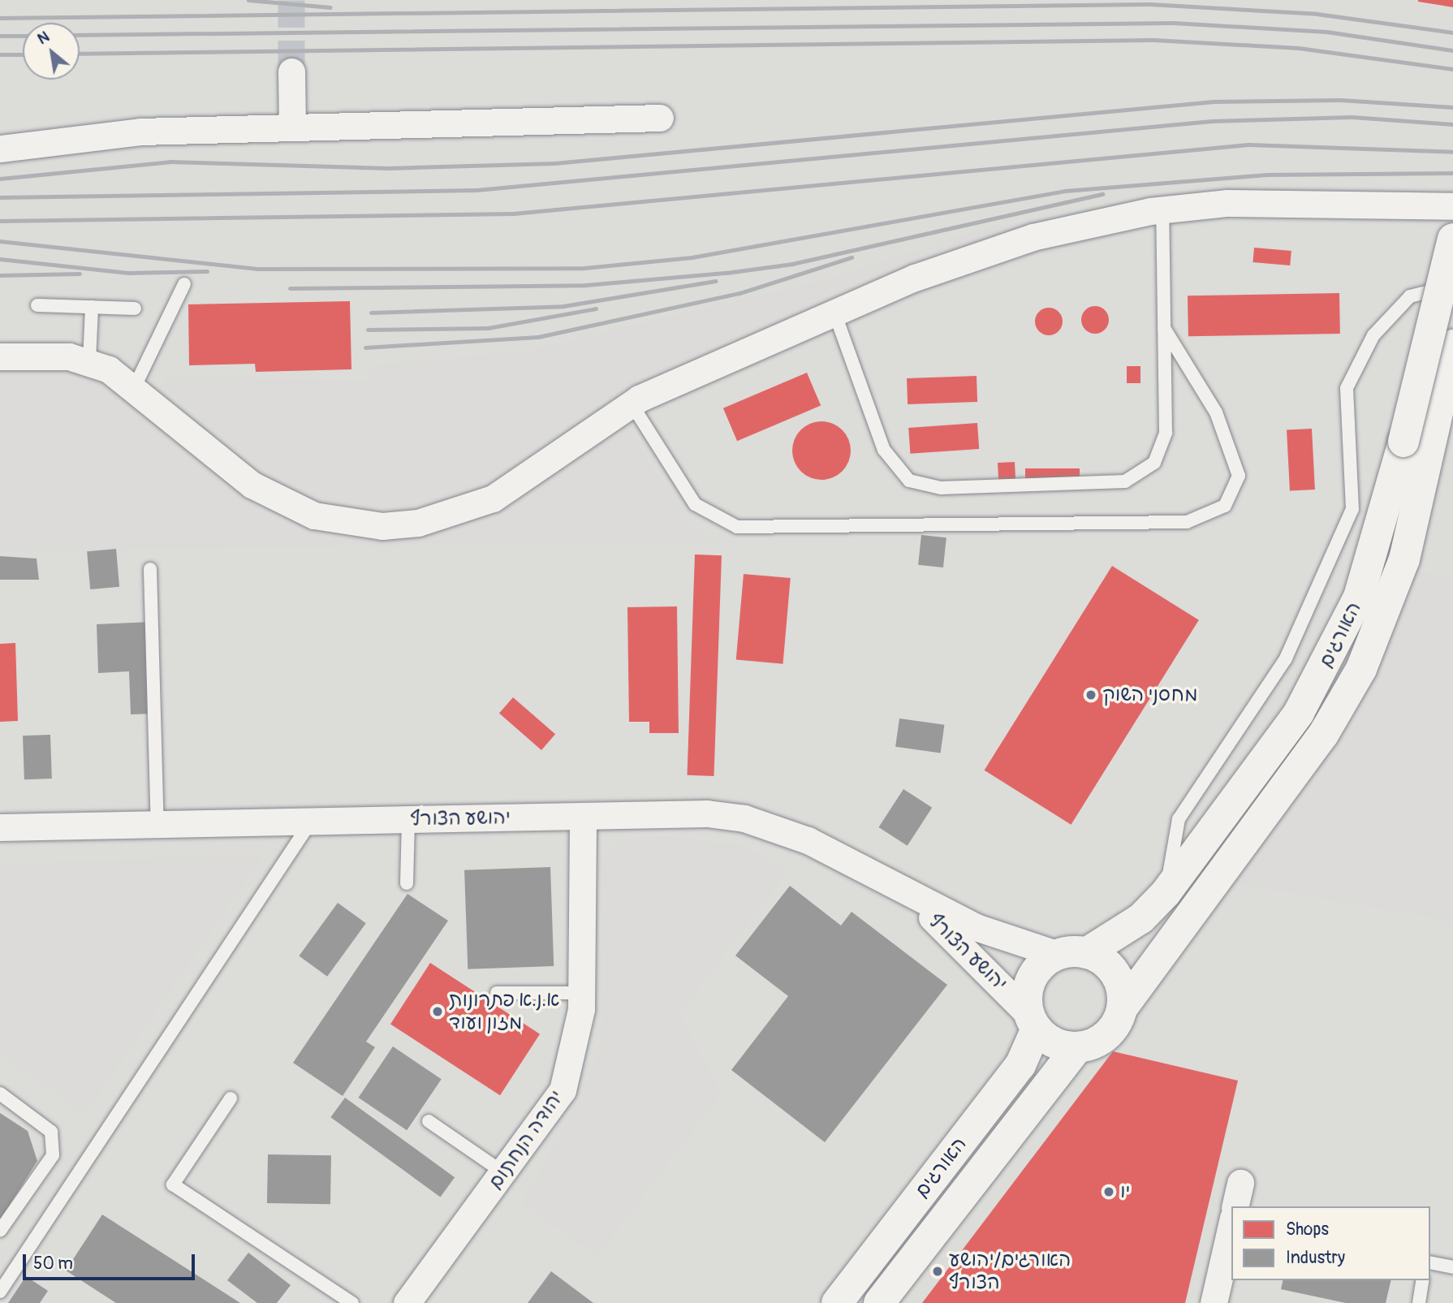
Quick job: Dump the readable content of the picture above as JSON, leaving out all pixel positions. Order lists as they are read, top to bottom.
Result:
{
  "streets": {
    "street": ["האורגים", "יהושע הצורף", "יהודה הנחתום"]
  },
  "crossings": [
    ["האורגים", "יהושע הצורף"],
    ["יהושע הצורף", "יהודה הנחתום"]
  ],
  "places": [
    "מחסני השוק",
    "א.נ.א פתרונות מזון ועוד",
    "יו",
    "האורגים/יהושע הצורף"
  ],
  "legend": ["Shops", "Industry"],
  "scale_bar": "50 m",
  "north": "top left"
}
